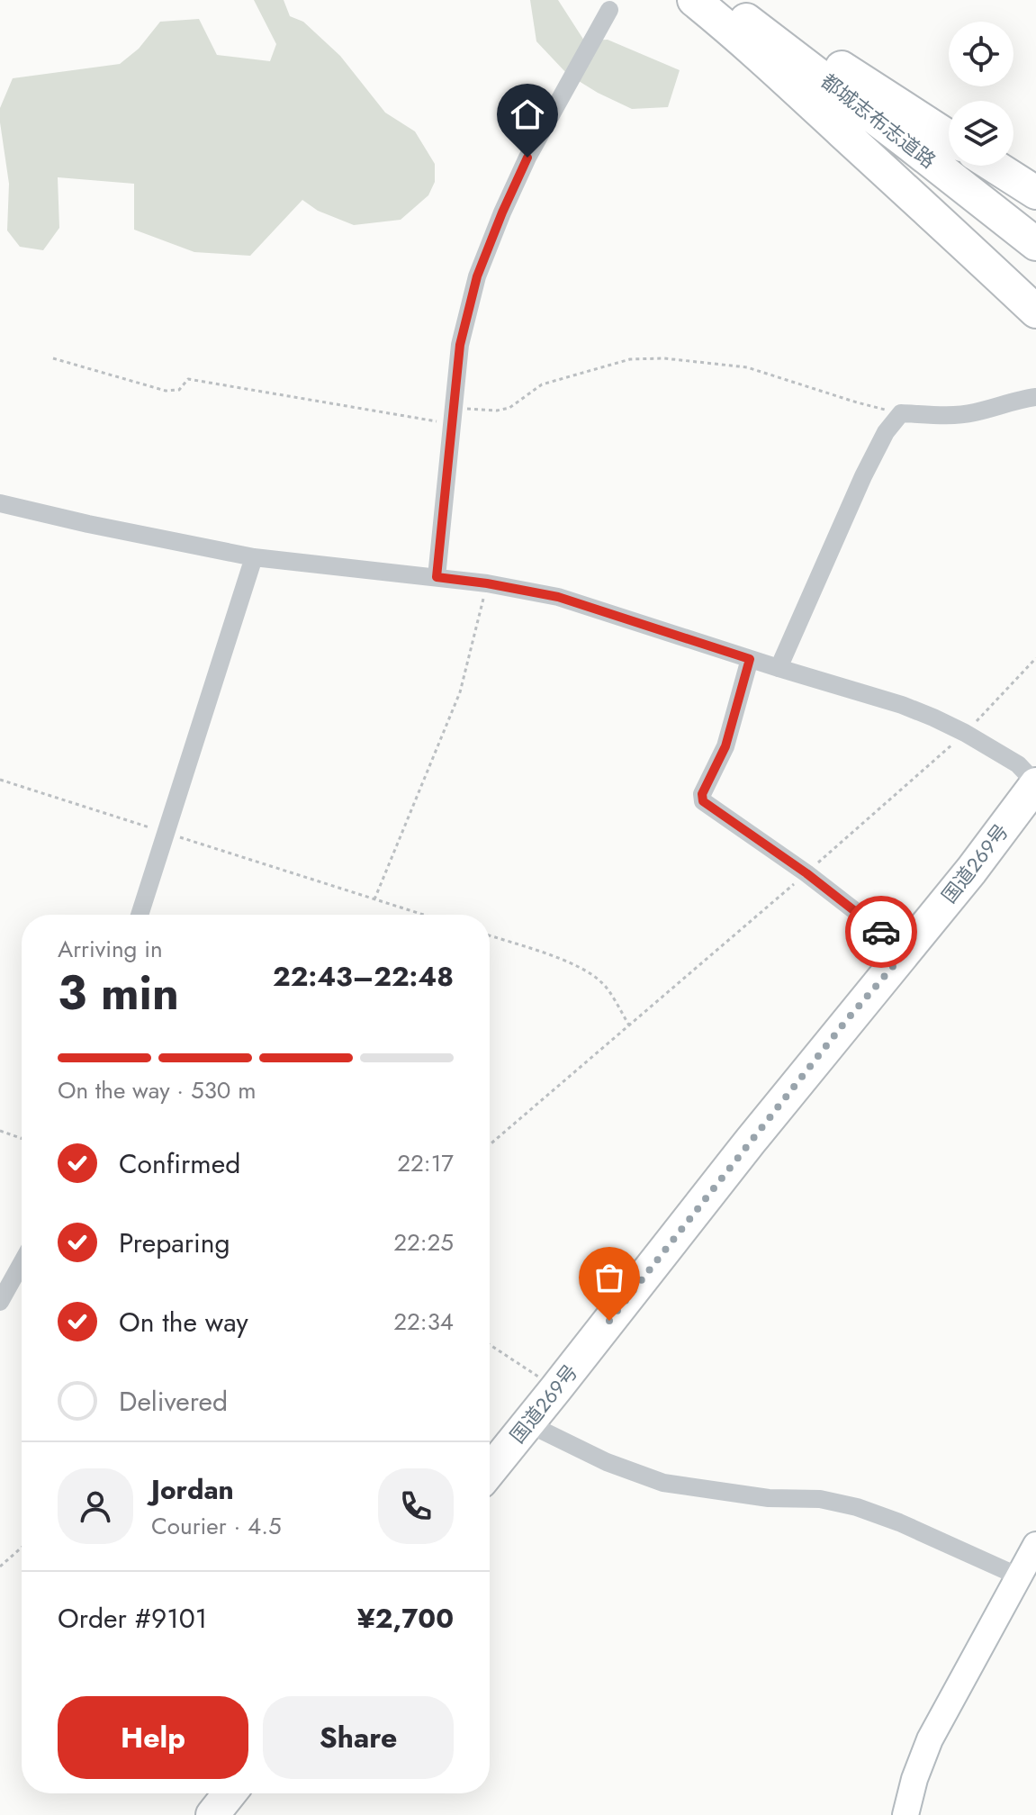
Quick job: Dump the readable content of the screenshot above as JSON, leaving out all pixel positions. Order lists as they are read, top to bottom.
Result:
{
  "streets": {
    "highway": ["都城志布志道路", "国道269号"]
  },
  "page": {
    "heading": ["3 min", "Arriving in", "22:43–22:48"],
    "panel": [
      "Jordan",
      "Courier · 4.5",
      "Order #9101",
      "¥2,700"
    ],
    "bar": "On the way · 530 m",
    "list": [
      ["Confirmed", "22:17"],
      ["Preparing", "22:25"],
      ["On the way", "22:34"],
      "Delivered"
    ],
    "buttons": ["Help", "Share"]
  }
}
